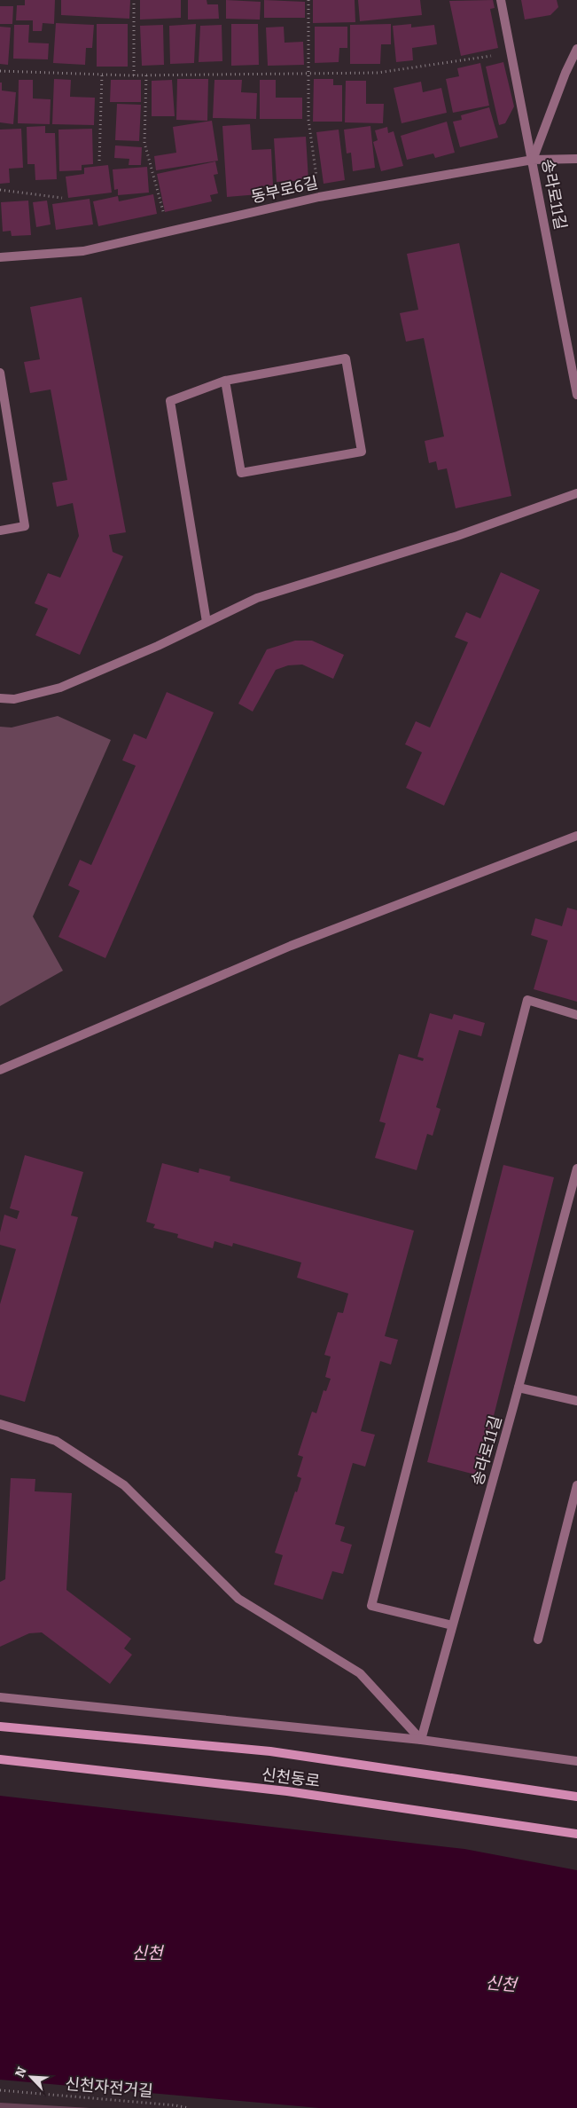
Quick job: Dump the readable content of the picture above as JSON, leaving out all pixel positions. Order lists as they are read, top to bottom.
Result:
{
  "streets": {
    "main road": ["신천동로"],
    "street": ["동부로6길", "송라로11길"],
    "path": ["신천자전거길"]
  },
  "crossings": [
    ["동부로6길", "송라로11길"]
  ],
  "water": ["신천"],
  "north": "top left"
}
